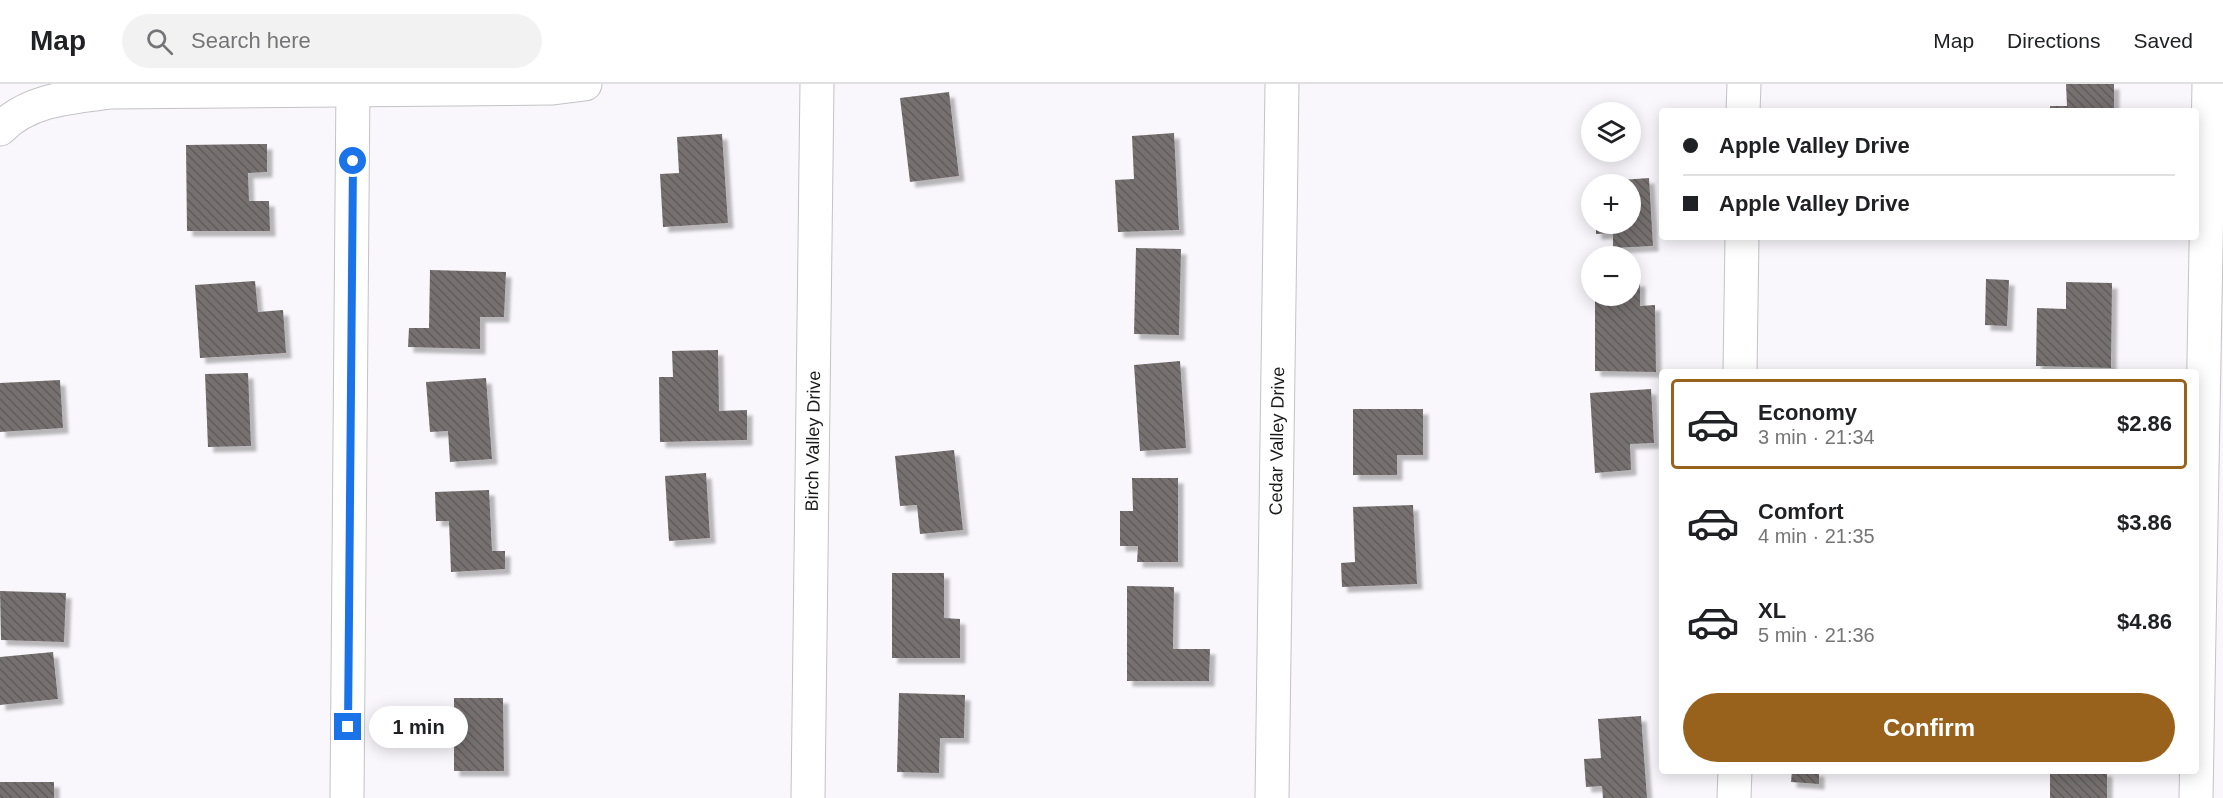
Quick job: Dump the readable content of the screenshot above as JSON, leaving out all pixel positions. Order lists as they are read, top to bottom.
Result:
{
  "streets": {
    "street": ["Birch Valley Drive", "Cedar Valley Drive"]
  },
  "page": {
    "header": "Map",
    "search": "Search here",
    "nav": ["Map", "Directions", "Saved"],
    "map_buttons": ["+", "−"],
    "banner": ["Apple Valley Drive", "Apple Valley Drive"],
    "list": [
      {
        "name": "Economy",
        "note": "3 min · 21:34",
        "value": "$2.86"
      },
      {
        "name": "Comfort",
        "note": "4 min · 21:35",
        "value": "$3.86"
      },
      {
        "name": "XL",
        "note": "5 min · 21:36",
        "value": "$4.86"
      }
    ],
    "buttons": "Confirm",
    "bubble": "1 min"
  }
}
